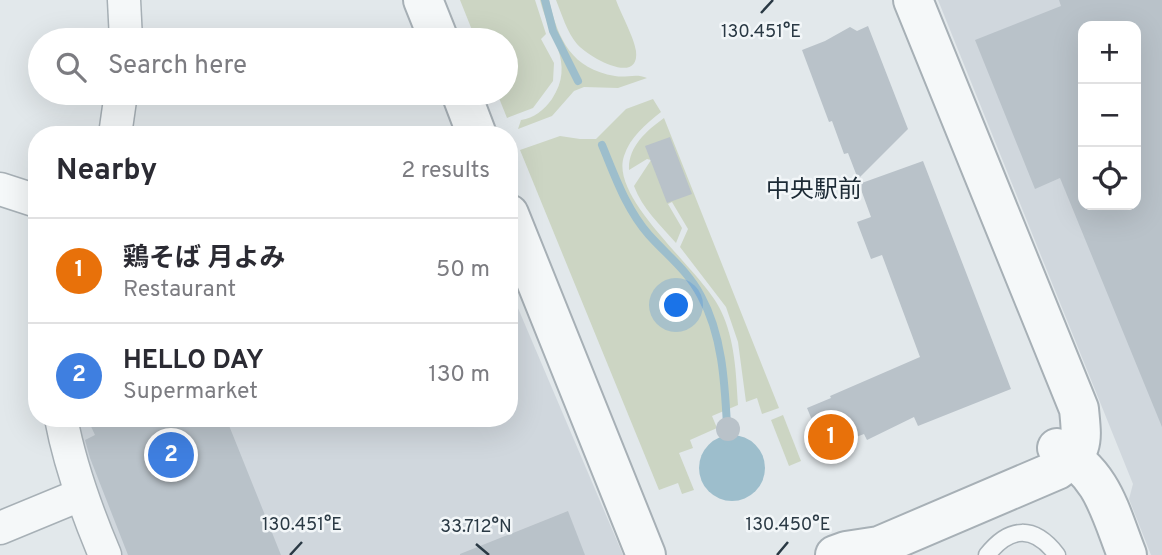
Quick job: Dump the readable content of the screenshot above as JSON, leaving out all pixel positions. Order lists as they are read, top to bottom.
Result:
{
  "districts": ["中央駅前"],
  "page": {
    "map_buttons": ["+", "−"],
    "search": "Search here",
    "heading": ["Nearby", "2 results"],
    "list": [
      {
        "mark": "1",
        "name": "鶏そば 月よみ",
        "note": "Restaurant",
        "value": "50 m"
      },
      {
        "mark": "2",
        "name": "HELLO DAY",
        "note": "Supermarket",
        "value": "130 m"
      }
    ],
    "pins": ["1", "2"]
  },
  "coordinates": ["130.451°E", "130.450°E", "33.712°N"]
}
